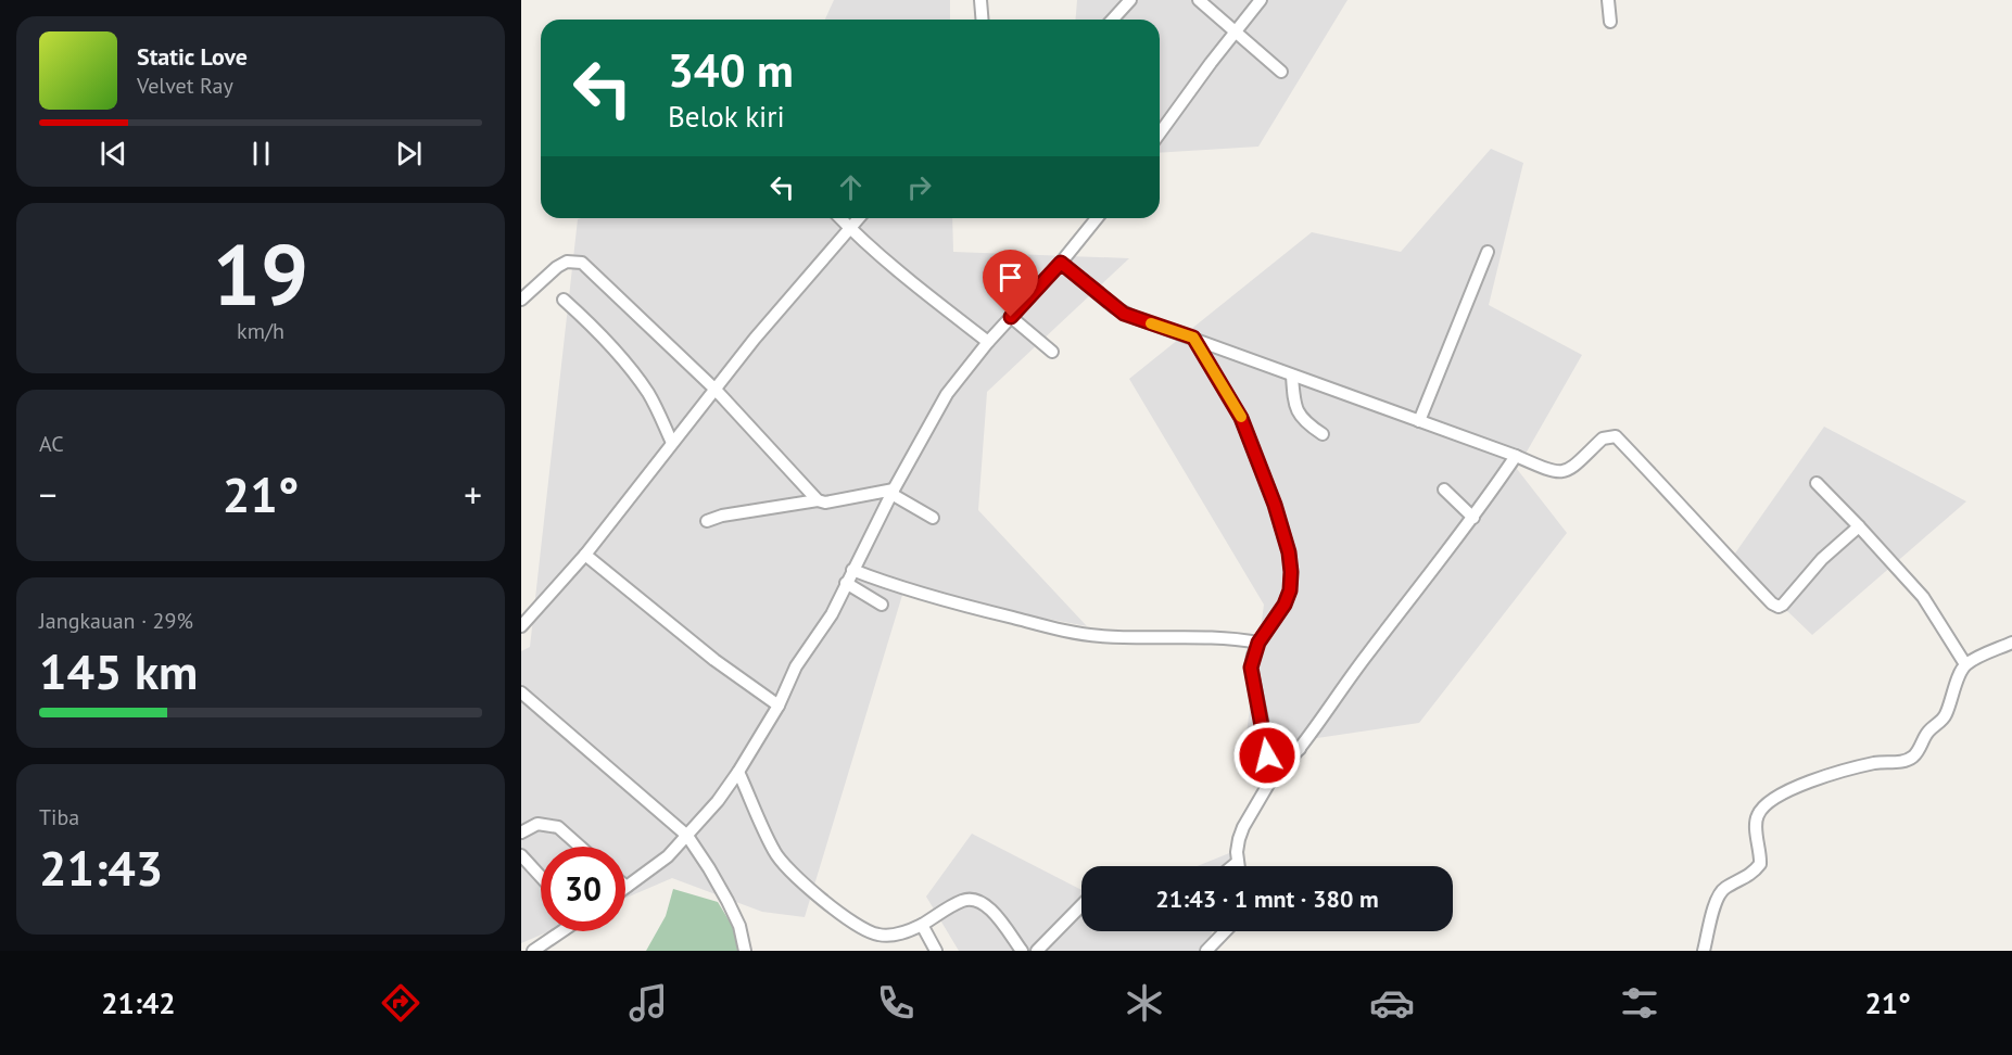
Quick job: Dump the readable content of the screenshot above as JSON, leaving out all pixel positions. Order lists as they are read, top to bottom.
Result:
{
  "page": {
    "turn": ["340 m", "Belok kiri"],
    "song": ["Static Love", "Velvet Ray"],
    "tile": [
      ["19", "km/h"],
      "AC",
      ["Jangkauan · 29%", "145 km"],
      ["Tiba", "21:43"]
    ],
    "heat": ["−", "21°", "+"],
    "limit": "30",
    "trip": "21:43 · 1 mnt · 380 m",
    "tabs": ["21:42", "21°"]
  }
}
